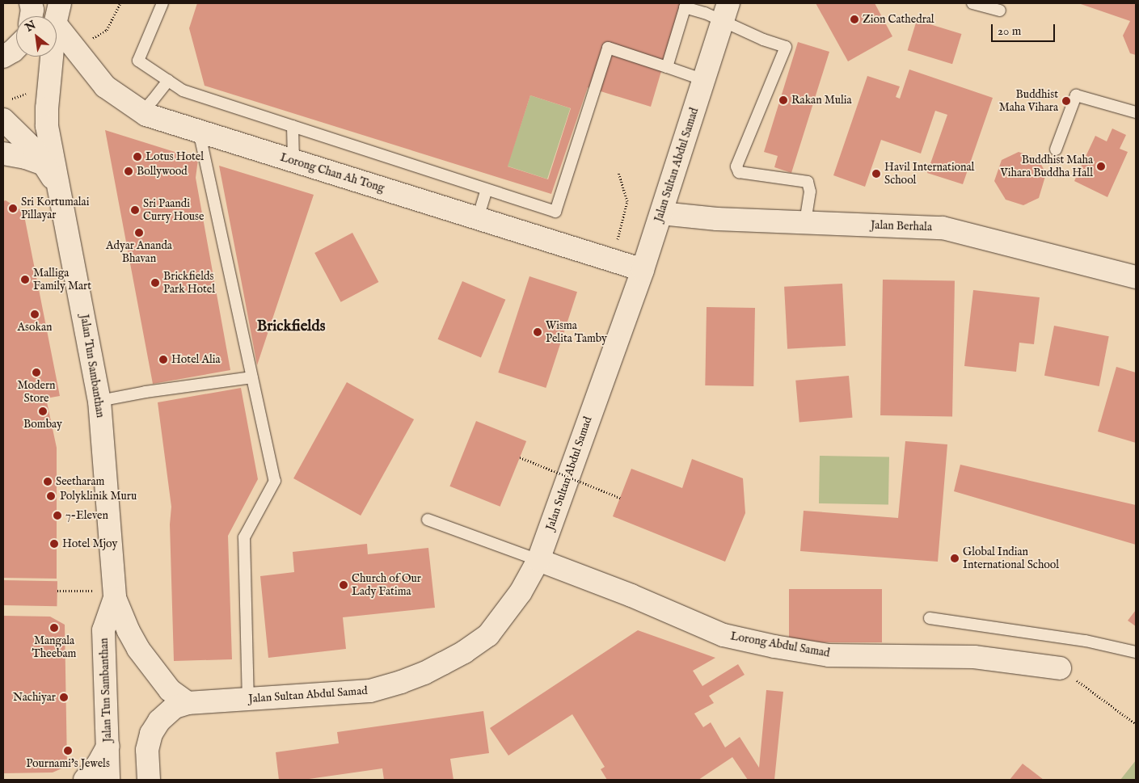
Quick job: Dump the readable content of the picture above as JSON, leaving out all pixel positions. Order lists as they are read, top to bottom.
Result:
{
  "streets": {
    "main road": [
      "Jalan Sultan Abdul Samad",
      "Lorong Chan Ah Tong",
      "Jalan Berhala",
      "Jalan Tun Sambanthan",
      "Lorong Abdul Samad"
    ]
  },
  "crossings": [
    ["Jalan Sultan Abdul Samad", "Lorong Chan Ah Tong"],
    ["Jalan Sultan Abdul Samad", "Jalan Berhala"],
    ["Jalan Sultan Abdul Samad", "Lorong Abdul Samad"],
    ["Lorong Chan Ah Tong", "Jalan Tun Sambanthan"]
  ],
  "districts": ["Brickfields"],
  "places": [
    "Zion Cathedral",
    "Rakan Mulia",
    "Buddhist Maha Vihara",
    "Lotus Hotel",
    "Buddhist Maha Vihara Buddha Hall",
    "Bollywood",
    "Havil International School",
    "Sri Kortumalai Pillayar",
    "Sri Paandi Curry House",
    "Adyar Ananda Bhavan",
    "Malliga Family Mart",
    "Brickfields Park Hotel",
    "Asokan",
    "Wisma Pelita Tamby",
    "Hotel Alia",
    "Modern Store",
    "Bombay",
    "Seetharam",
    "Polyklinik Muru",
    "7-Eleven",
    "Hotel Mjoy",
    "Global Indian International School",
    "Church of Our Lady Fatima",
    "Mangala Theebam",
    "Nachiyar",
    "Pournami's Jewels"
  ],
  "scale_bar": "20 m",
  "north": "top left"
}
